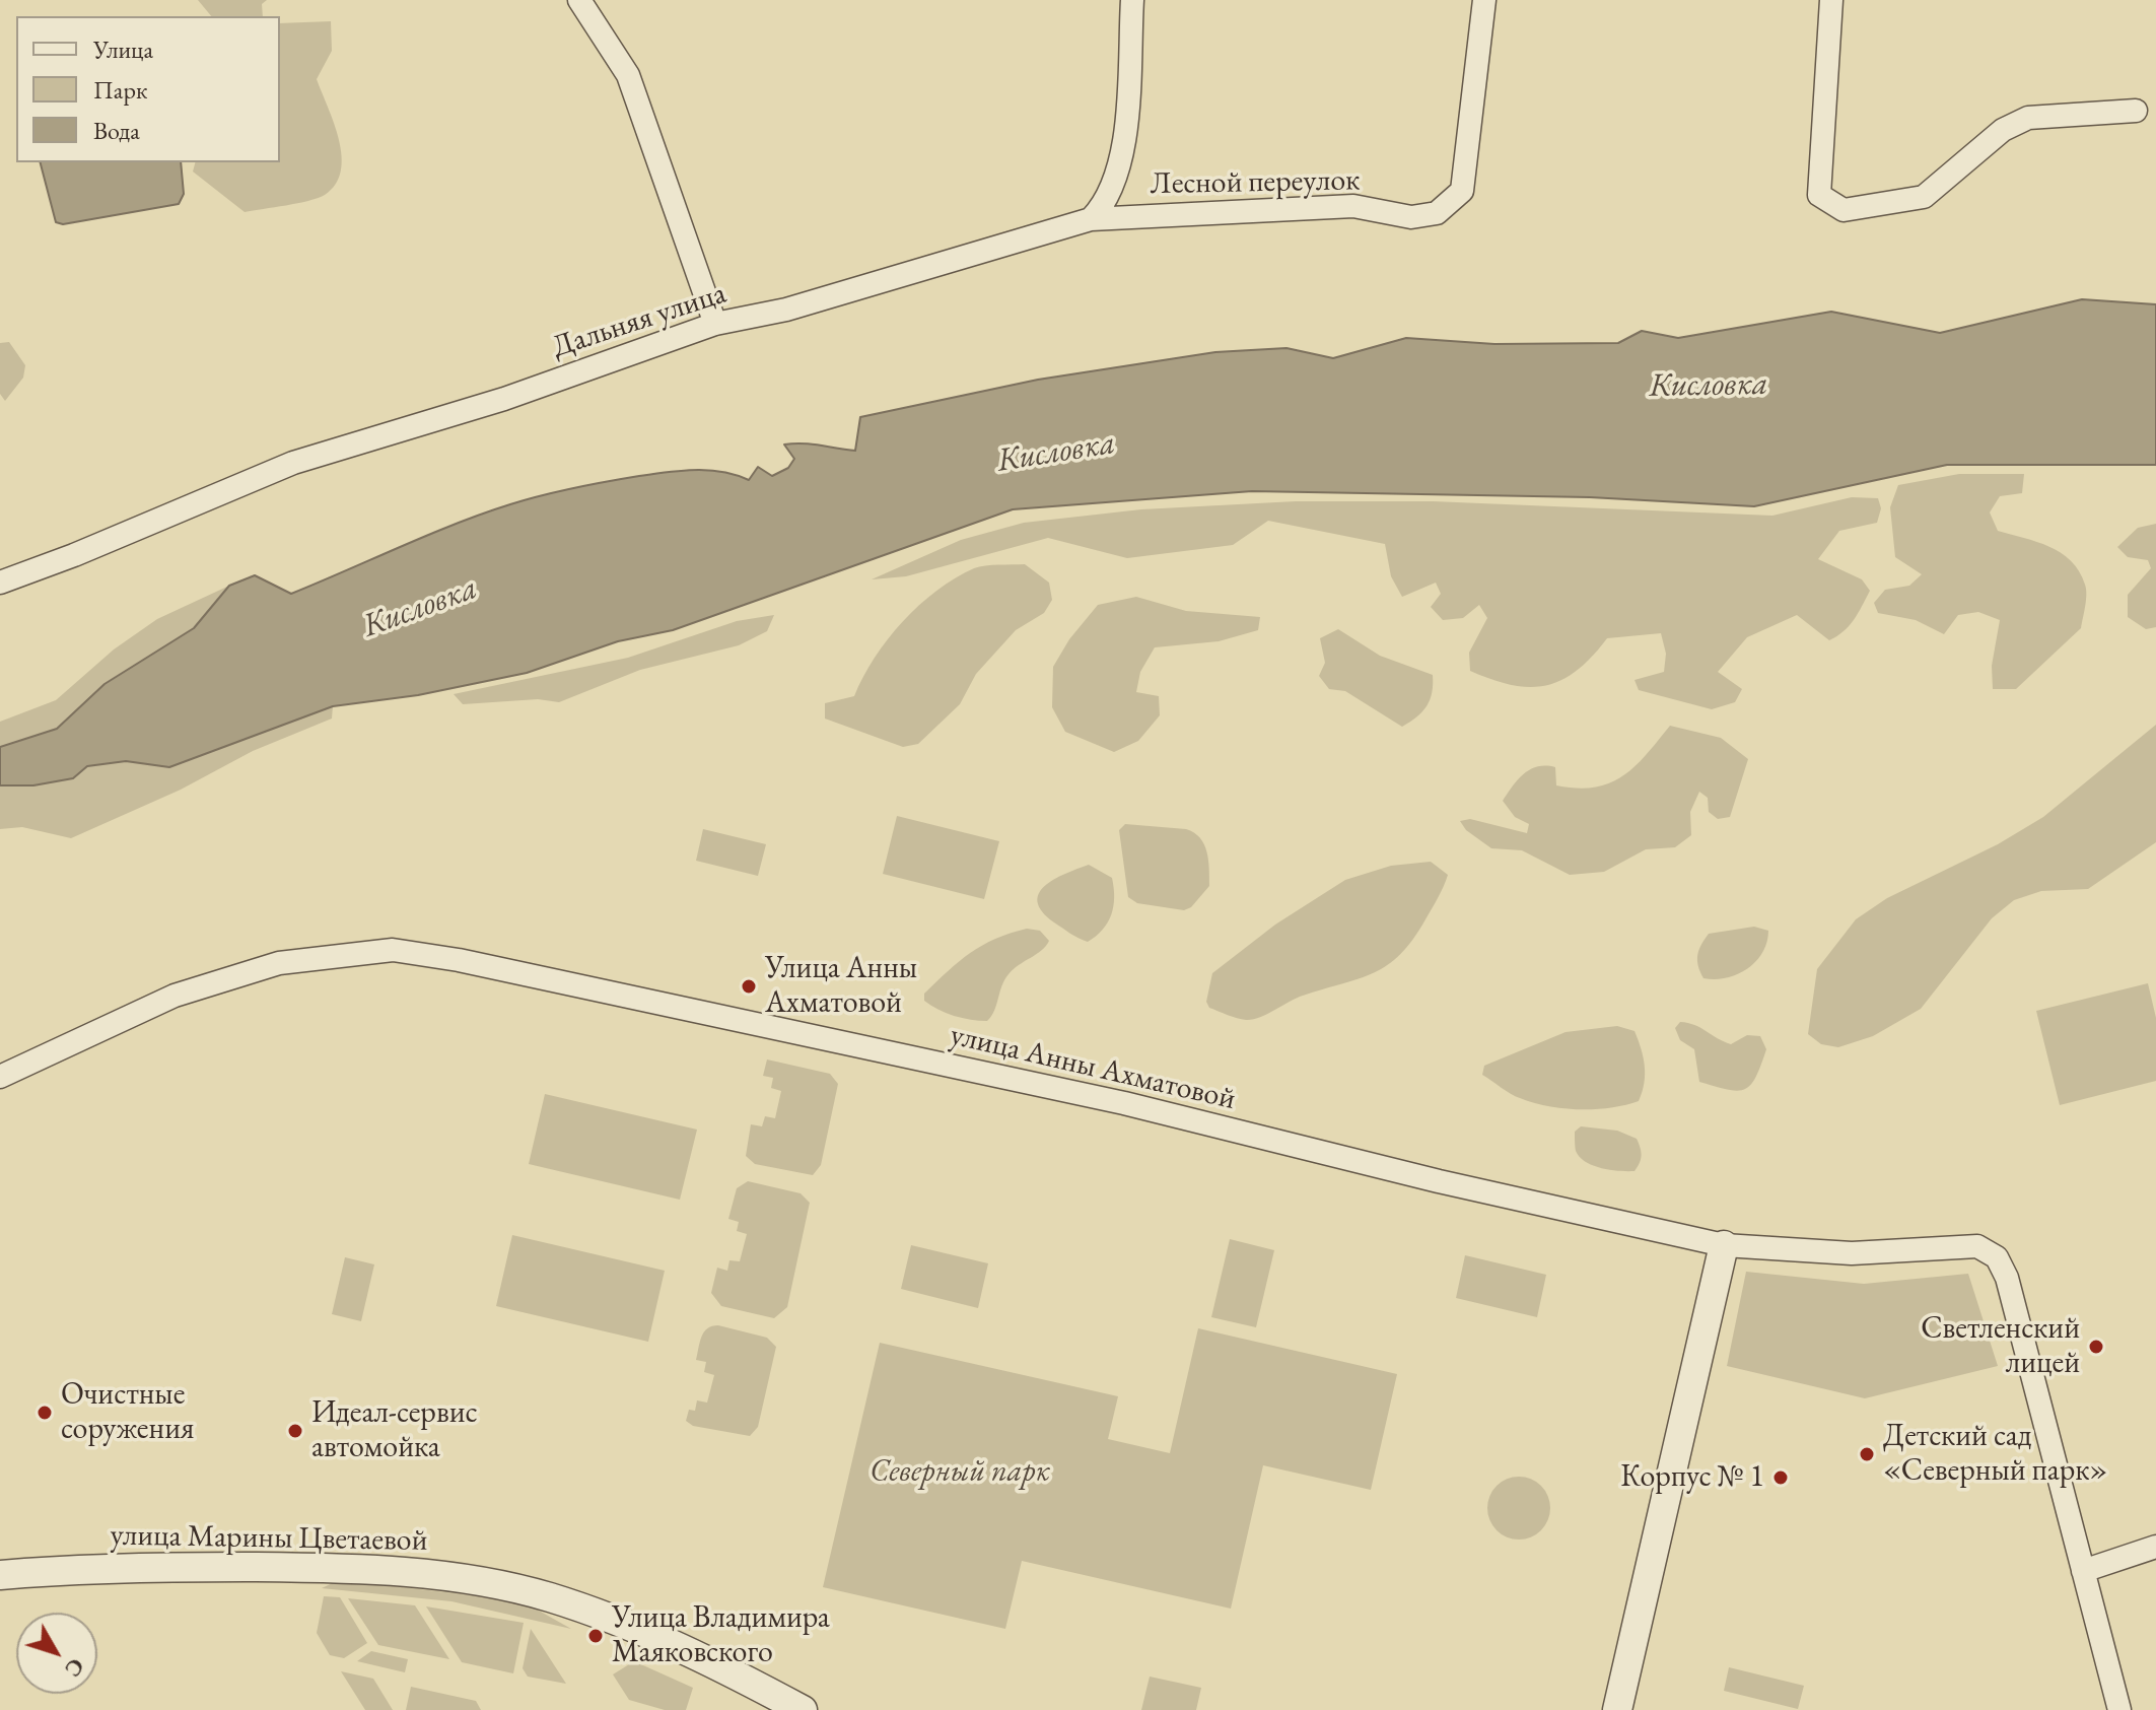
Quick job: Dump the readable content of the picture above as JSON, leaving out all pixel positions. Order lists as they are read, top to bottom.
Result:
{
  "streets": {
    "street": [
      "Лесной переулок",
      "Дальняя улица",
      "улица Анны Ахматовой",
      "улица Марины Цветаевой"
    ]
  },
  "crossings": [
    ["Лесной переулок", "Дальняя улица"]
  ],
  "water": ["Кисловка"],
  "parks": ["Северный парк"],
  "places": [
    "Улица Анны Ахматовой",
    "Светленский лицей",
    "Очистные соружения",
    "Идеал-сервис автомойка",
    "Детский сад «Северный парк»",
    "Корпус № 1",
    "Улица Владимира Маяковского"
  ],
  "legend": ["Улица", "Парк", "Вода"],
  "north": "bottom right"
}
